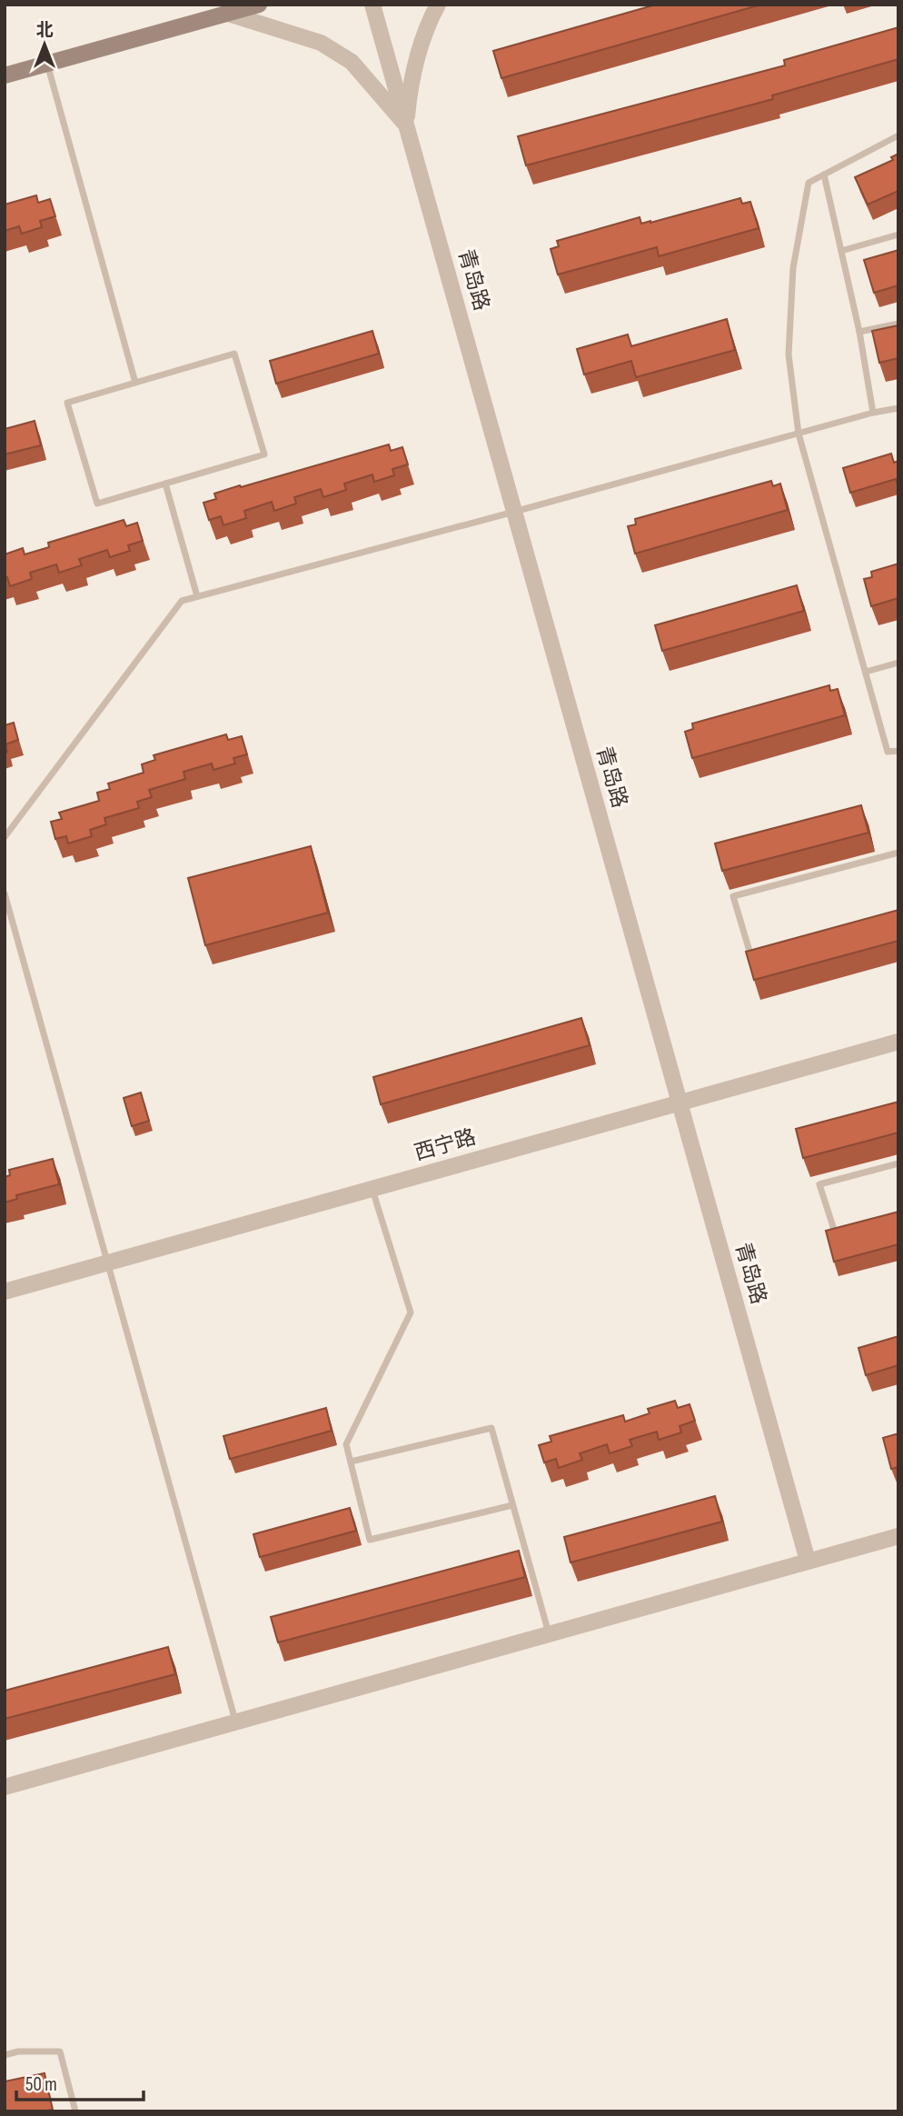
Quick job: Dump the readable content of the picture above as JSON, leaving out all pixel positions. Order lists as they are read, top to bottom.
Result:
{
  "streets": {
    "street": ["青岛路", "西宁路"]
  },
  "crossings": [
    ["青岛路", "西宁路"]
  ],
  "scale_bar": "50 m",
  "north": "top"
}
